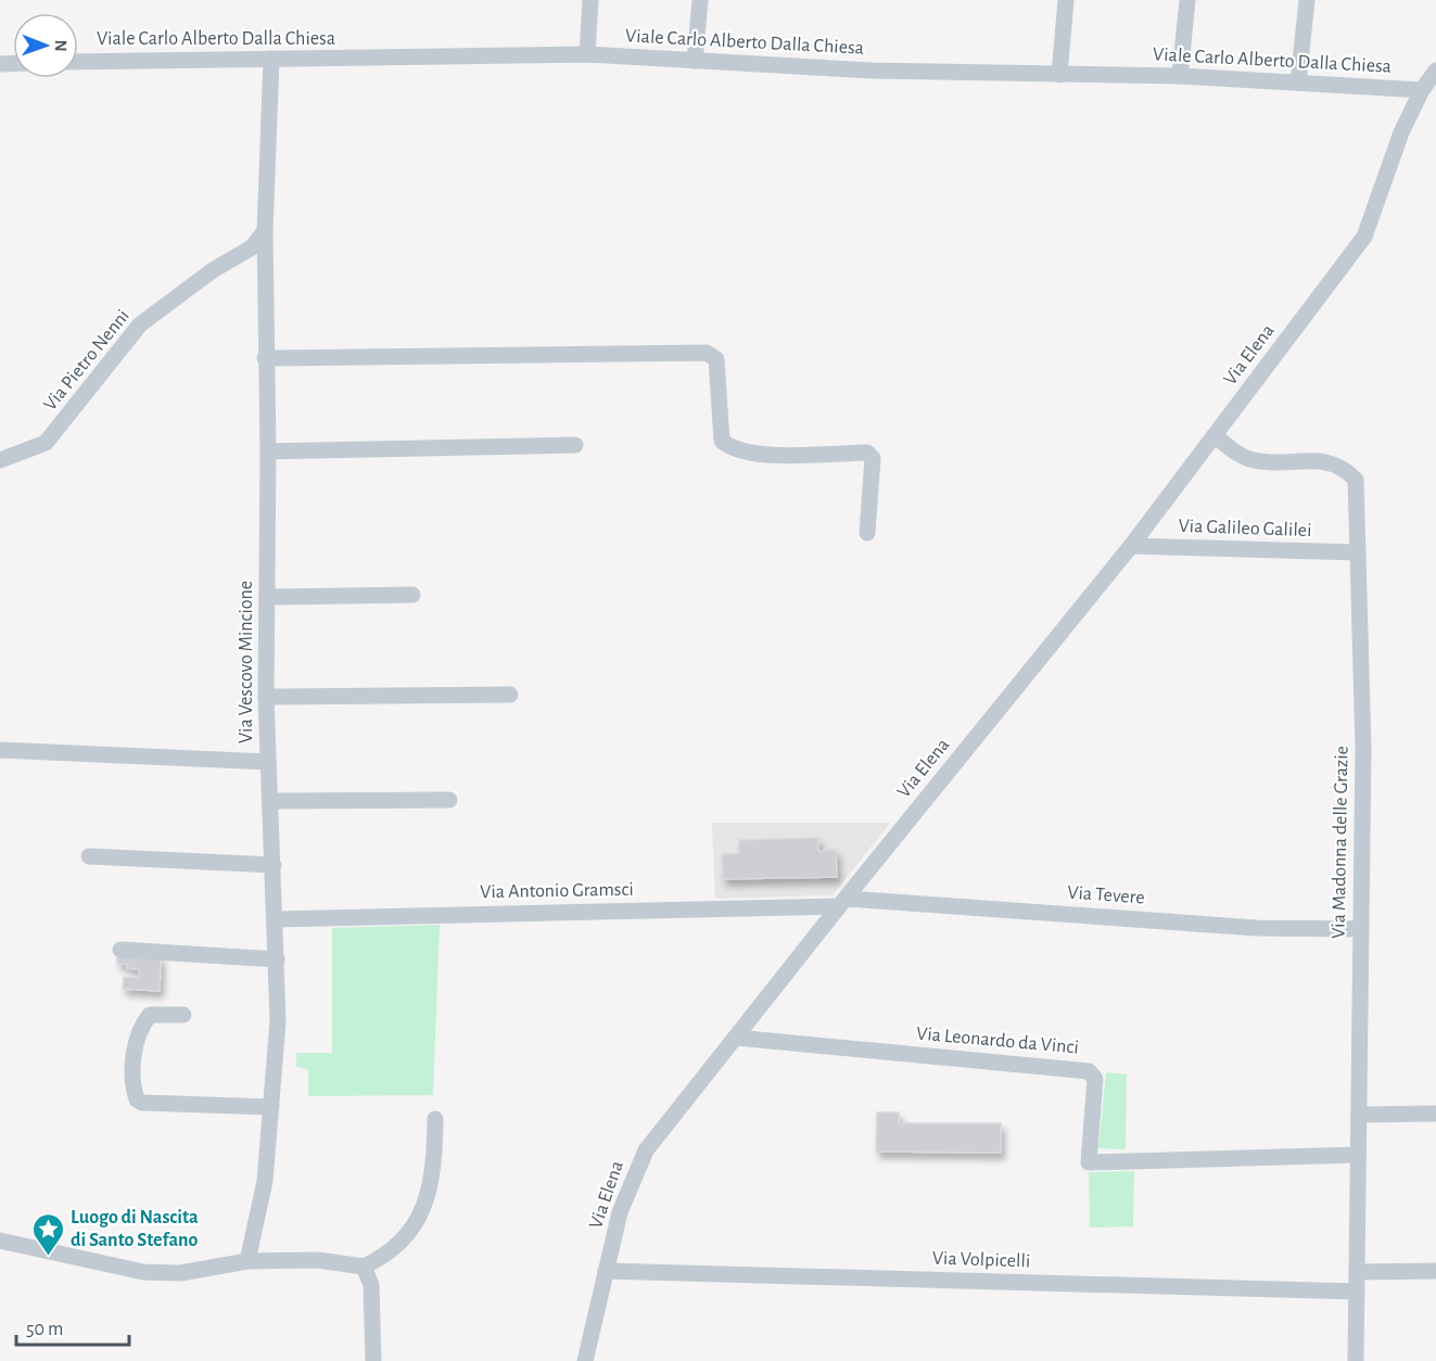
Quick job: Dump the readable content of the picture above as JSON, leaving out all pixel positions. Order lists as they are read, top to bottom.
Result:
{
  "streets": {
    "street": [
      "Viale Carlo Alberto Dalla Chiesa",
      "Via Elena",
      "Via Pietro Nenni",
      "Via Galileo Galilei",
      "Via Vescovo Mincione",
      "Via Madonna delle Grazie",
      "Via Antonio Gramsci",
      "Via Tevere",
      "Via Leonardo da Vinci",
      "Via Volpicelli"
    ]
  },
  "crossings": [
    ["Viale Carlo Alberto Dalla Chiesa", "Via Elena"],
    ["Viale Carlo Alberto Dalla Chiesa", "Via Vescovo Mincione"],
    ["Via Elena", "Via Galileo Galilei"],
    ["Via Elena", "Via Madonna delle Grazie"],
    ["Via Elena", "Via Antonio Gramsci"],
    ["Via Elena", "Via Tevere"],
    ["Via Elena", "Via Leonardo da Vinci"],
    ["Via Elena", "Via Volpicelli"],
    ["Via Pietro Nenni", "Via Vescovo Mincione"],
    ["Via Galileo Galilei", "Via Madonna delle Grazie"],
    ["Via Vescovo Mincione", "Via Antonio Gramsci"],
    ["Via Madonna delle Grazie", "Via Tevere"],
    ["Via Madonna delle Grazie", "Via Leonardo da Vinci"],
    ["Via Madonna delle Grazie", "Via Volpicelli"],
    ["Via Antonio Gramsci", "Via Tevere"]
  ],
  "places": {
    "place": ["Luogo di Nascita di Santo Stefano"]
  },
  "scale_bar": "50 m",
  "north": "right"
}
